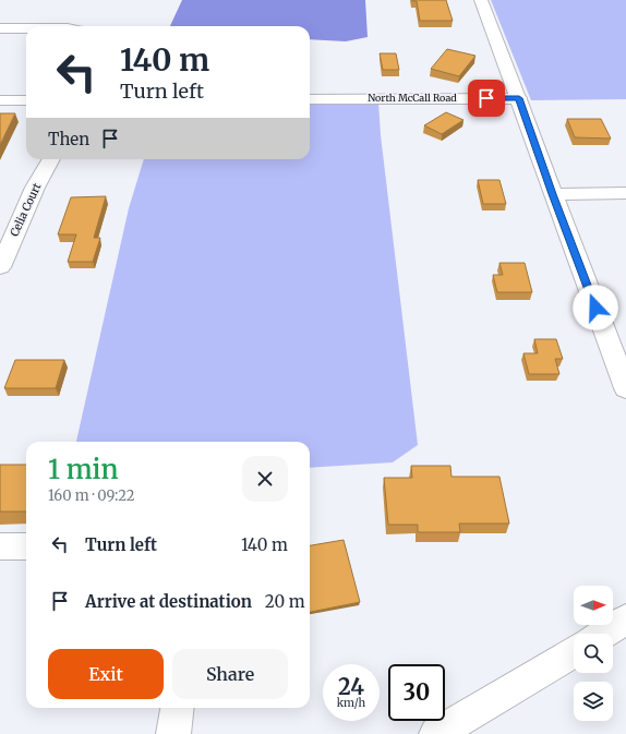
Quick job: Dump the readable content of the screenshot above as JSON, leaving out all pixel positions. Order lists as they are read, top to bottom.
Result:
{
  "streets": {
    "street": ["North McCall Road", "Celia Court"]
  },
  "north": "right",
  "page": {
    "turn": ["140 m", "Turn left"],
    "then": "Then",
    "heading": ["1 min", "160 m · 09:22"],
    "list": [
      {
        "name": "Turn left",
        "value": "140 m"
      },
      {
        "name": "Arrive at destination",
        "value": "20 m"
      }
    ],
    "buttons": ["Exit", "Share"],
    "speed": "24 km/h",
    "limit": "30"
  }
}
